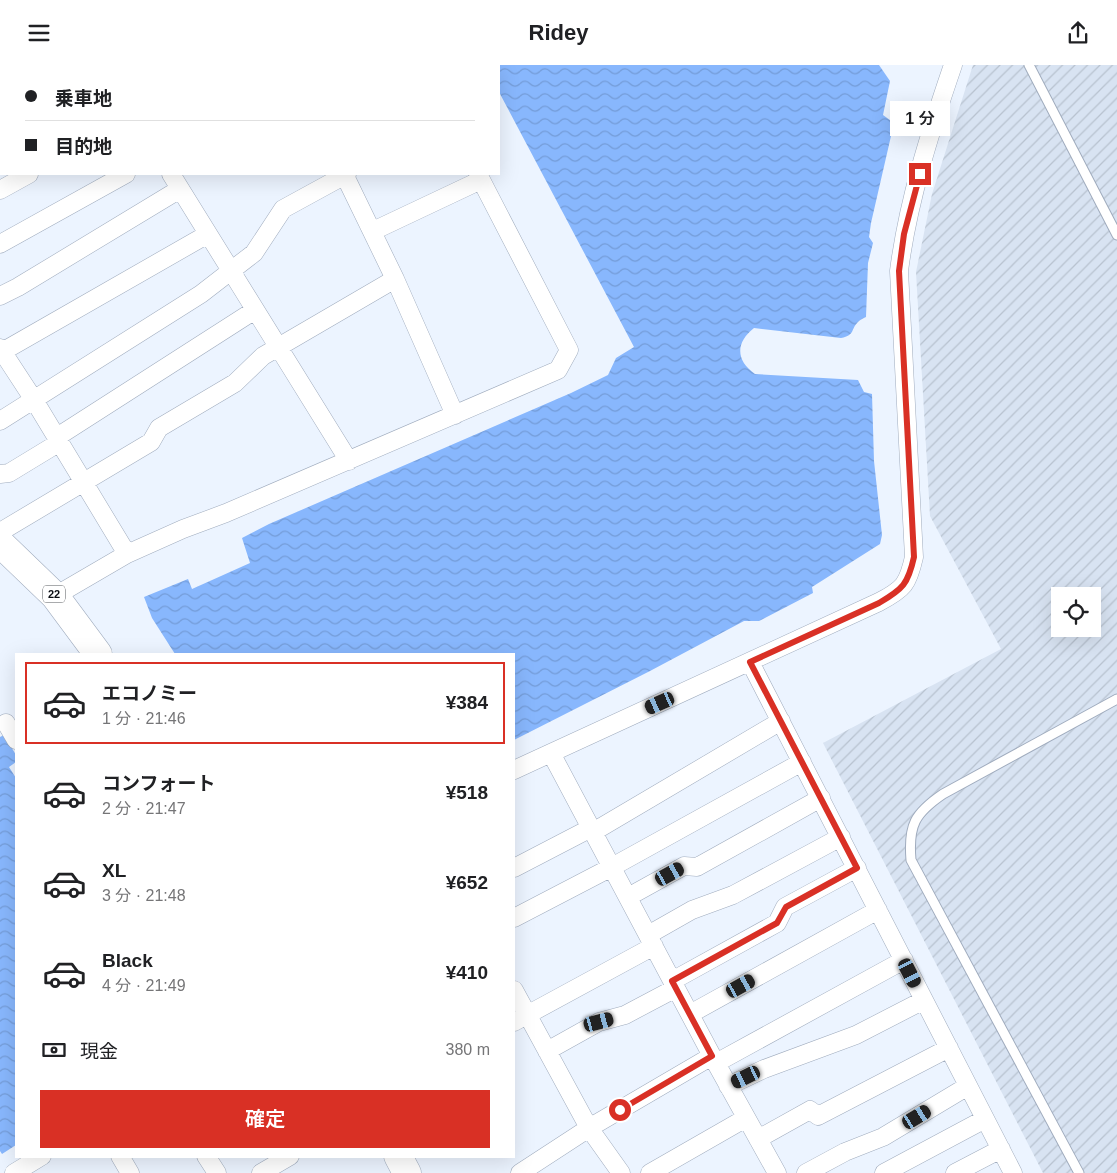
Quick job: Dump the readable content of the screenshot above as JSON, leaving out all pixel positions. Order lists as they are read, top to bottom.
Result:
{
  "streets": {
    "main road": ["22"]
  },
  "page": {
    "header": "Ridey",
    "banner": ["乗車地", "目的地"],
    "bubble": "1 分",
    "list": [
      {
        "name": "エコノミー",
        "note": "1 分 · 21:46",
        "value": "¥384"
      },
      {
        "name": "コンフォート",
        "note": "2 分 · 21:47",
        "value": "¥518"
      },
      {
        "name": "XL",
        "note": "3 分 · 21:48",
        "value": "¥652"
      },
      {
        "name": "Black",
        "note": "4 分 · 21:49",
        "value": "¥410"
      }
    ],
    "pay": ["現金", "380 m"],
    "buttons": "確定"
  }
}
